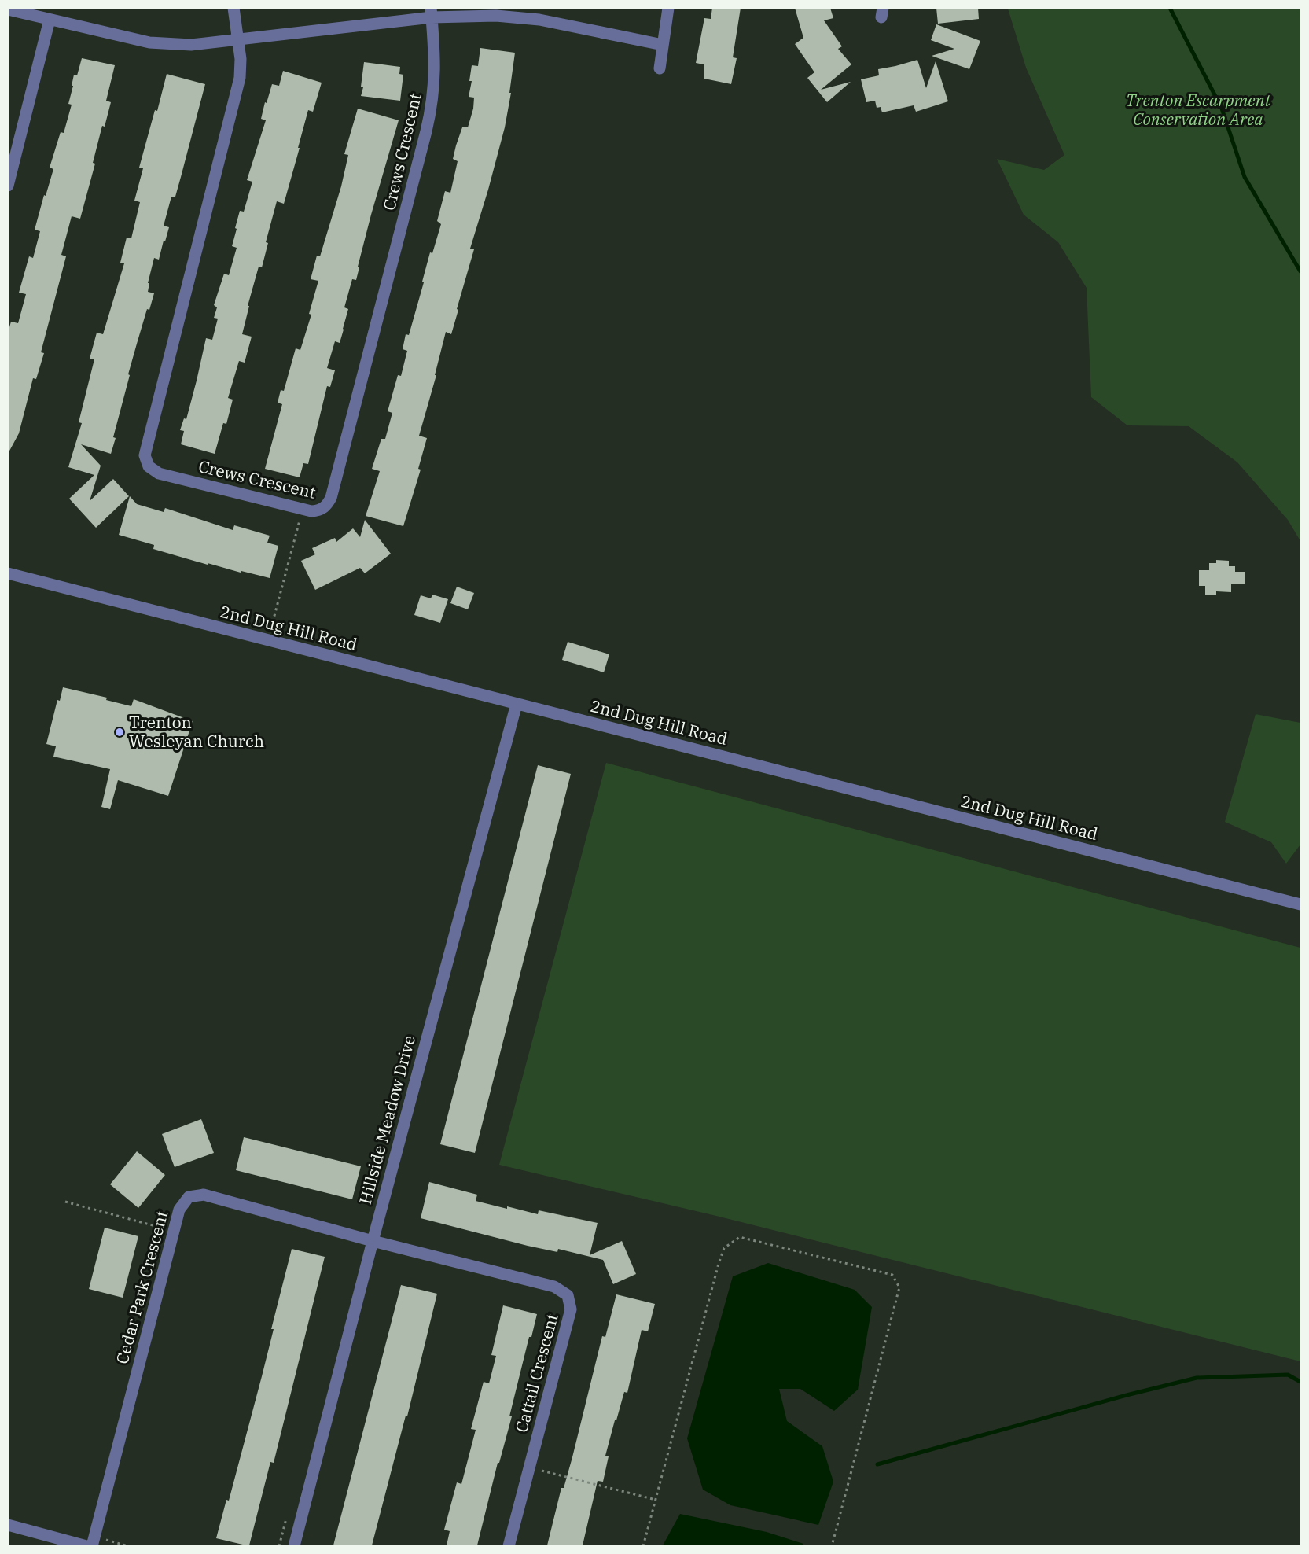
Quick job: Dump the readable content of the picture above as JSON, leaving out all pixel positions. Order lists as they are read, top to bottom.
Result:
{
  "streets": {
    "street": [
      "Crews Crescent",
      "2nd Dug Hill Road",
      "Hillside Meadow Drive",
      "Cedar Park Crescent",
      "Cattail Crescent"
    ]
  },
  "crossings": [
    ["2nd Dug Hill Road", "Hillside Meadow Drive"],
    ["Hillside Meadow Drive", "Cedar Park Crescent"],
    ["Hillside Meadow Drive", "Cattail Crescent"],
    ["Cedar Park Crescent", "Cattail Crescent"]
  ],
  "parks": ["Trenton Escarpment Conservation Area"],
  "places": ["Trenton Wesleyan Church"]
}
